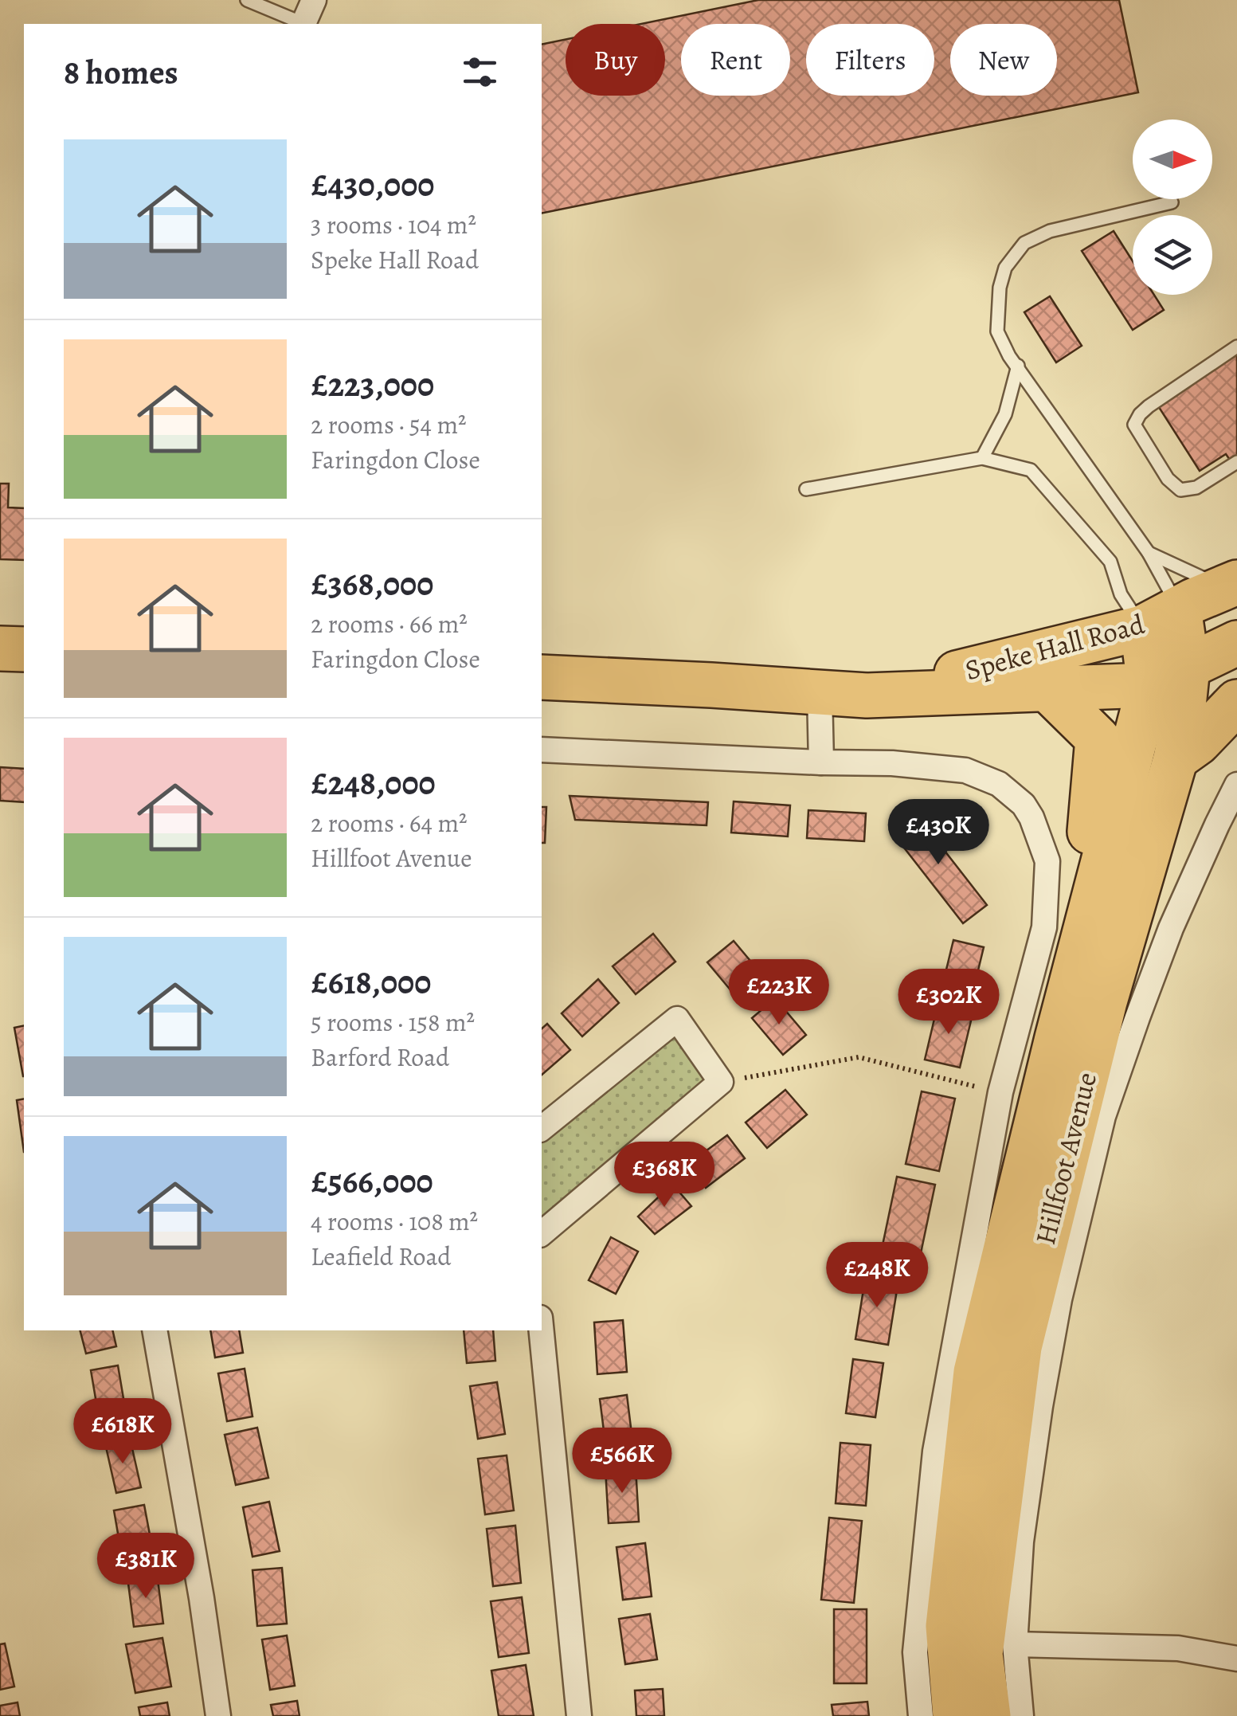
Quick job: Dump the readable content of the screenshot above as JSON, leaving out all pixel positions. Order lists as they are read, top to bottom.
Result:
{
  "streets": {
    "highway": ["Speke Hall Road", "Hillfoot Avenue"]
  },
  "crossings": [
    ["Speke Hall Road", "Hillfoot Avenue"]
  ],
  "north": "right",
  "page": {
    "chip": [
      "Buy",
      "Rent",
      "Filters",
      "New"
    ],
    "heading": "8 homes",
    "list": [
      {
        "name": "£430,000",
        "note": "3 rooms · 104 m² · Speke Hall Road"
      },
      {
        "name": "£223,000",
        "note": "2 rooms · 54 m² · Faringdon Close"
      },
      {
        "name": "£368,000",
        "note": "2 rooms · 66 m² · Faringdon Close"
      },
      {
        "name": "£248,000",
        "note": "2 rooms · 64 m² · Hillfoot Avenue"
      },
      {
        "name": "£618,000",
        "note": "5 rooms · 158 m² · Barford Road"
      },
      {
        "name": "£566,000",
        "note": "4 rooms · 108 m² · Leafield Road"
      }
    ],
    "price": [
      "£430K",
      "£223K",
      "£302K",
      "£368K",
      "£248K",
      "£618K",
      "£566K",
      "£381K"
    ]
  }
}
